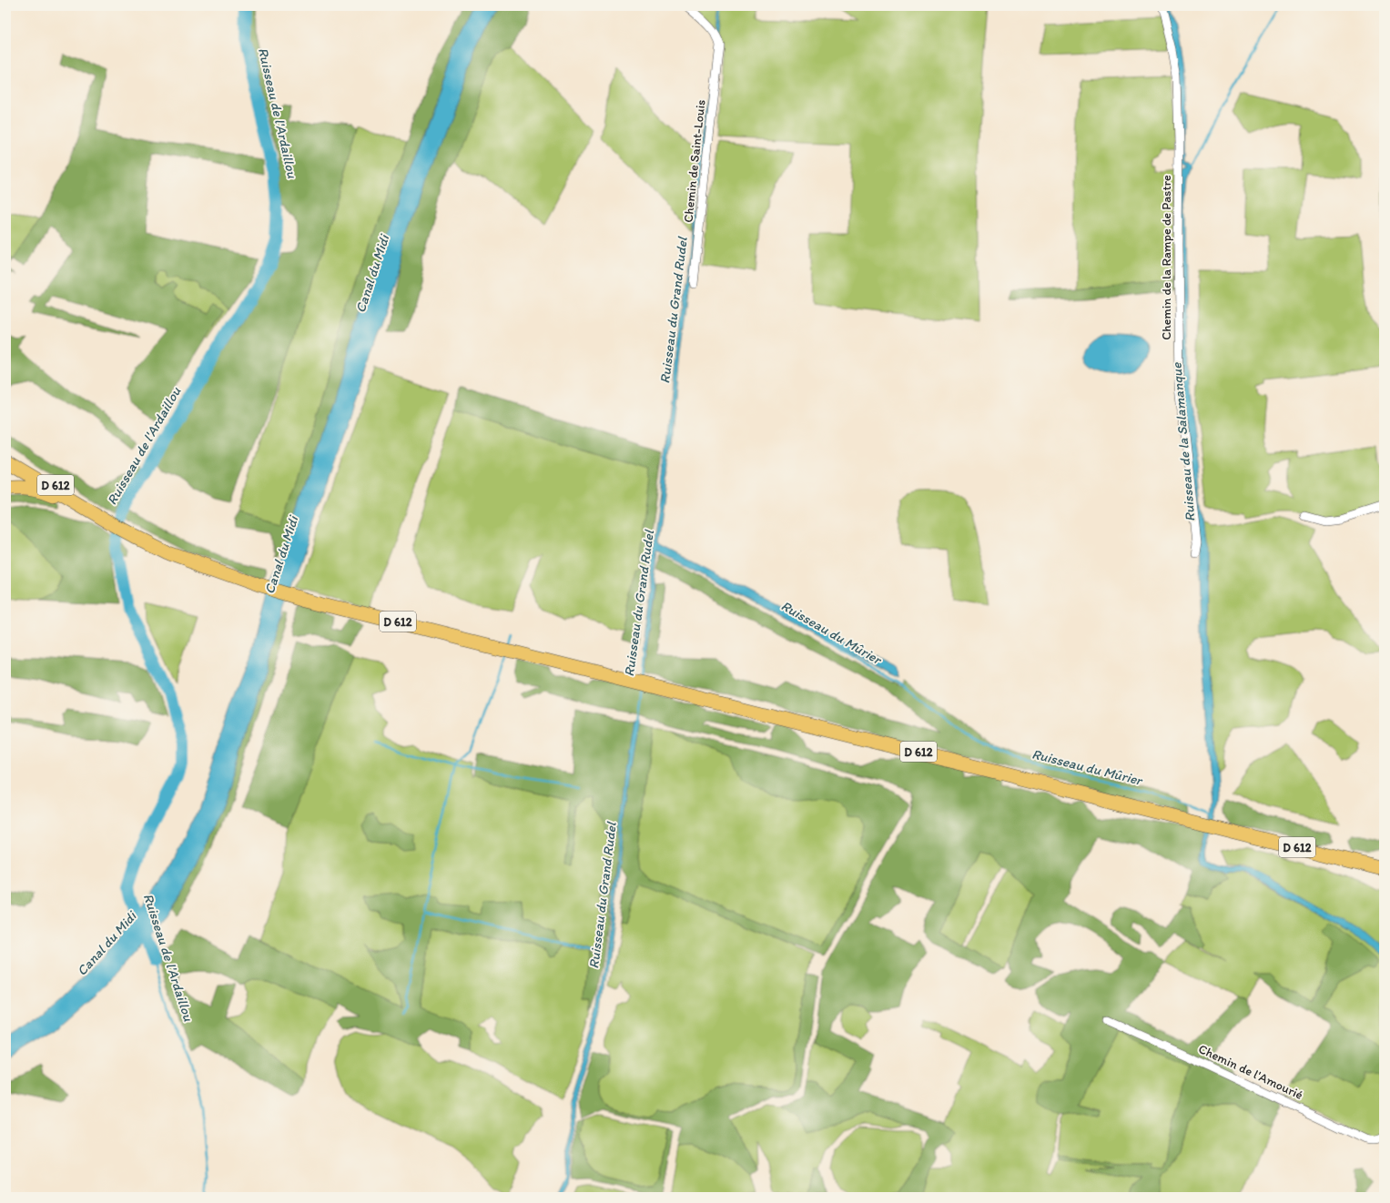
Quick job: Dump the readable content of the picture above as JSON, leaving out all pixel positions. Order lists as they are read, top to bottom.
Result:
{
  "streets": {
    "highway": ["D 612"],
    "street": ["Chemin de Saint-Louis", "Chemin de la Rampe de Pastre", "Chemin de l'Amourié"]
  },
  "water": [
    "Ruisseau de l'Ardaillou",
    "Canal du Midi",
    "Ruisseau du Grand Rudel",
    "Ruisseau de la Salamanque",
    "Ruisseau du Mûrier"
  ]
}
